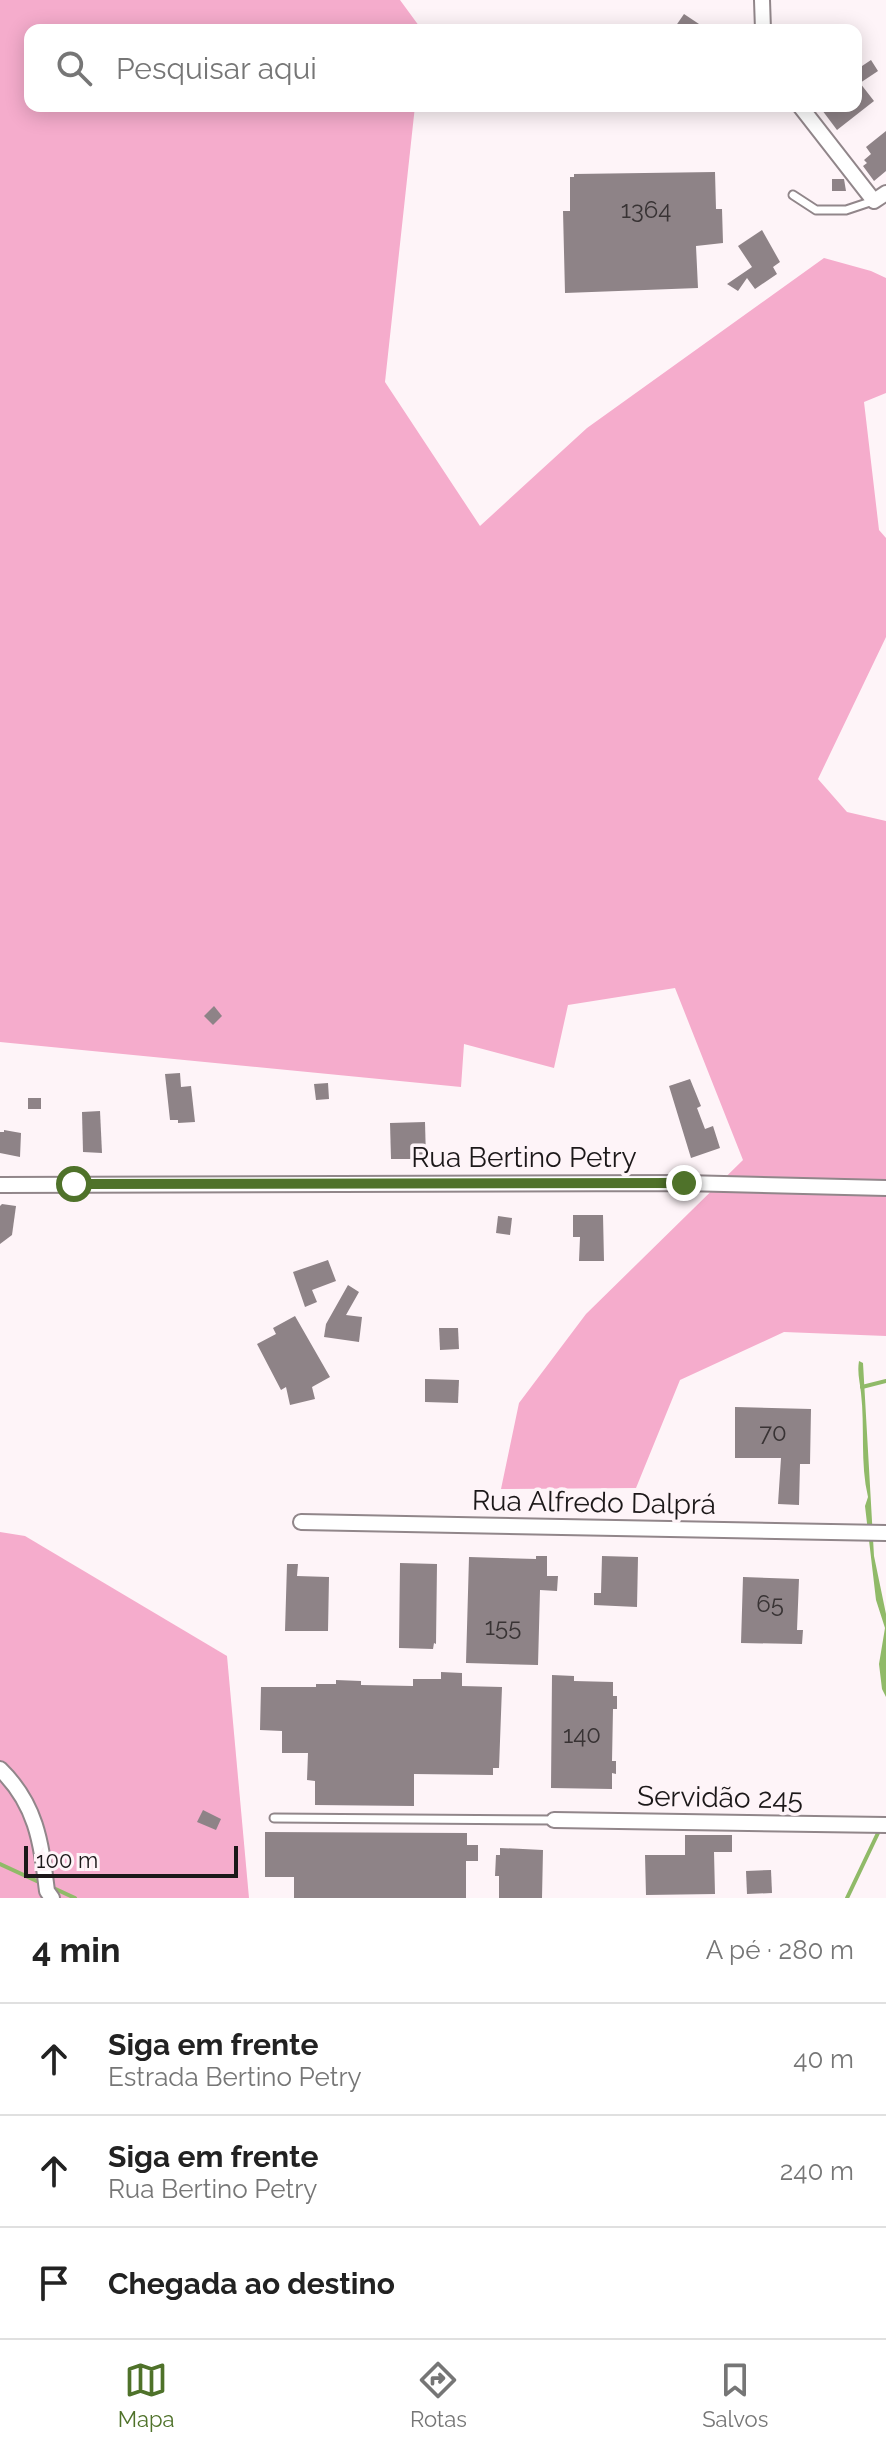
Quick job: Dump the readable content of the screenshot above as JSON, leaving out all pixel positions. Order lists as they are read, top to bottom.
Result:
{
  "streets": {
    "street": ["Rua Bertino Petry", "Rua Alfredo Dalprá", "Servidão 245"]
  },
  "house_numbers": [
    "1364",
    "70",
    "65",
    "155",
    "140"
  ],
  "scale_bar": "100 m",
  "page": {
    "search": "Pesquisar aqui",
    "scale": "100 m",
    "heading": ["4 min", "A pé · 280 m"],
    "list": [
      ["Siga em frente", "Estrada Bertino Petry", "40 m"],
      ["Siga em frente", "Rua Bertino Petry", "240 m"],
      "Chegada ao destino"
    ],
    "nav": ["Mapa", "Rotas", "Salvos"]
  }
}
